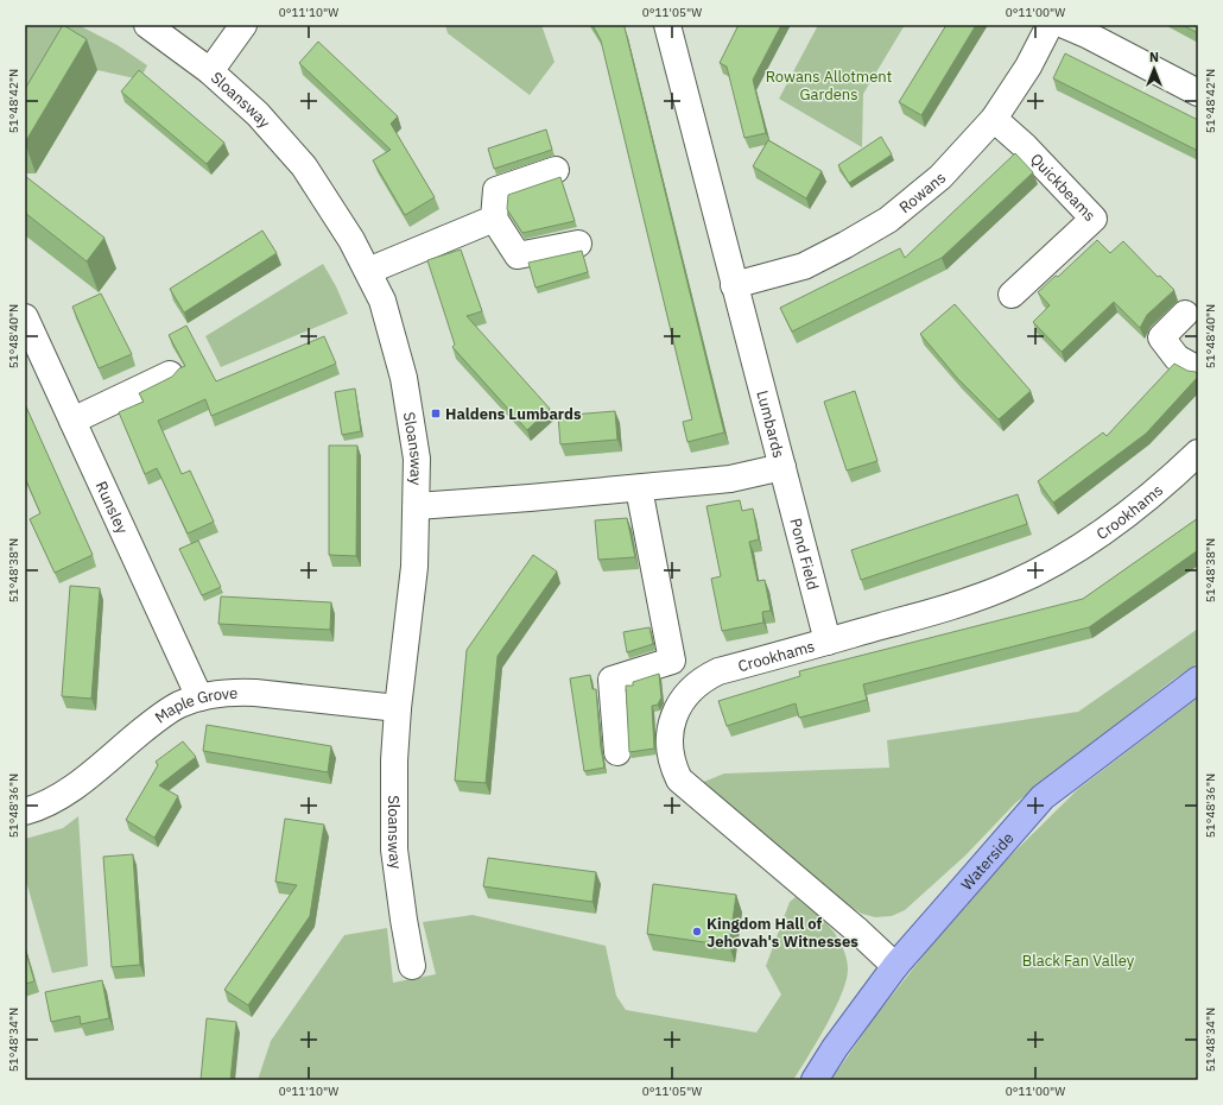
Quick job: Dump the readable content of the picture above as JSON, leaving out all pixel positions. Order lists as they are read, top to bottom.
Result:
{
  "streets": {
    "main road": ["Waterside"],
    "street": [
      "Sloansway",
      "Quickbeams",
      "Rowans",
      "Lumbards",
      "Runsley",
      "Crookhams",
      "Pond Field",
      "Maple Grove"
    ]
  },
  "crossings": [
    ["Sloansway", "Lumbards"],
    ["Sloansway", "Maple Grove"],
    ["Quickbeams", "Rowans"],
    ["Rowans", "Lumbards"],
    ["Lumbards", "Pond Field"],
    ["Runsley", "Maple Grove"],
    ["Crookhams", "Pond Field"],
    ["Crookhams", "Waterside"]
  ],
  "parks": ["Rowans Allotment Gardens", "Black Fan Valley"],
  "places": {
    "transit": ["Haldens Lumbards"],
    "other": ["Kingdom Hall of Jehovah's Witnesses"]
  },
  "north": "top",
  "coordinates": [
    "0°11'10\"W",
    "0°11'05\"W",
    "0°11'00\"W",
    "51°48'42\"N",
    "51°48'40\"N",
    "51°48'38\"N",
    "51°48'36\"N",
    "51°48'34\"N"
  ]
}
